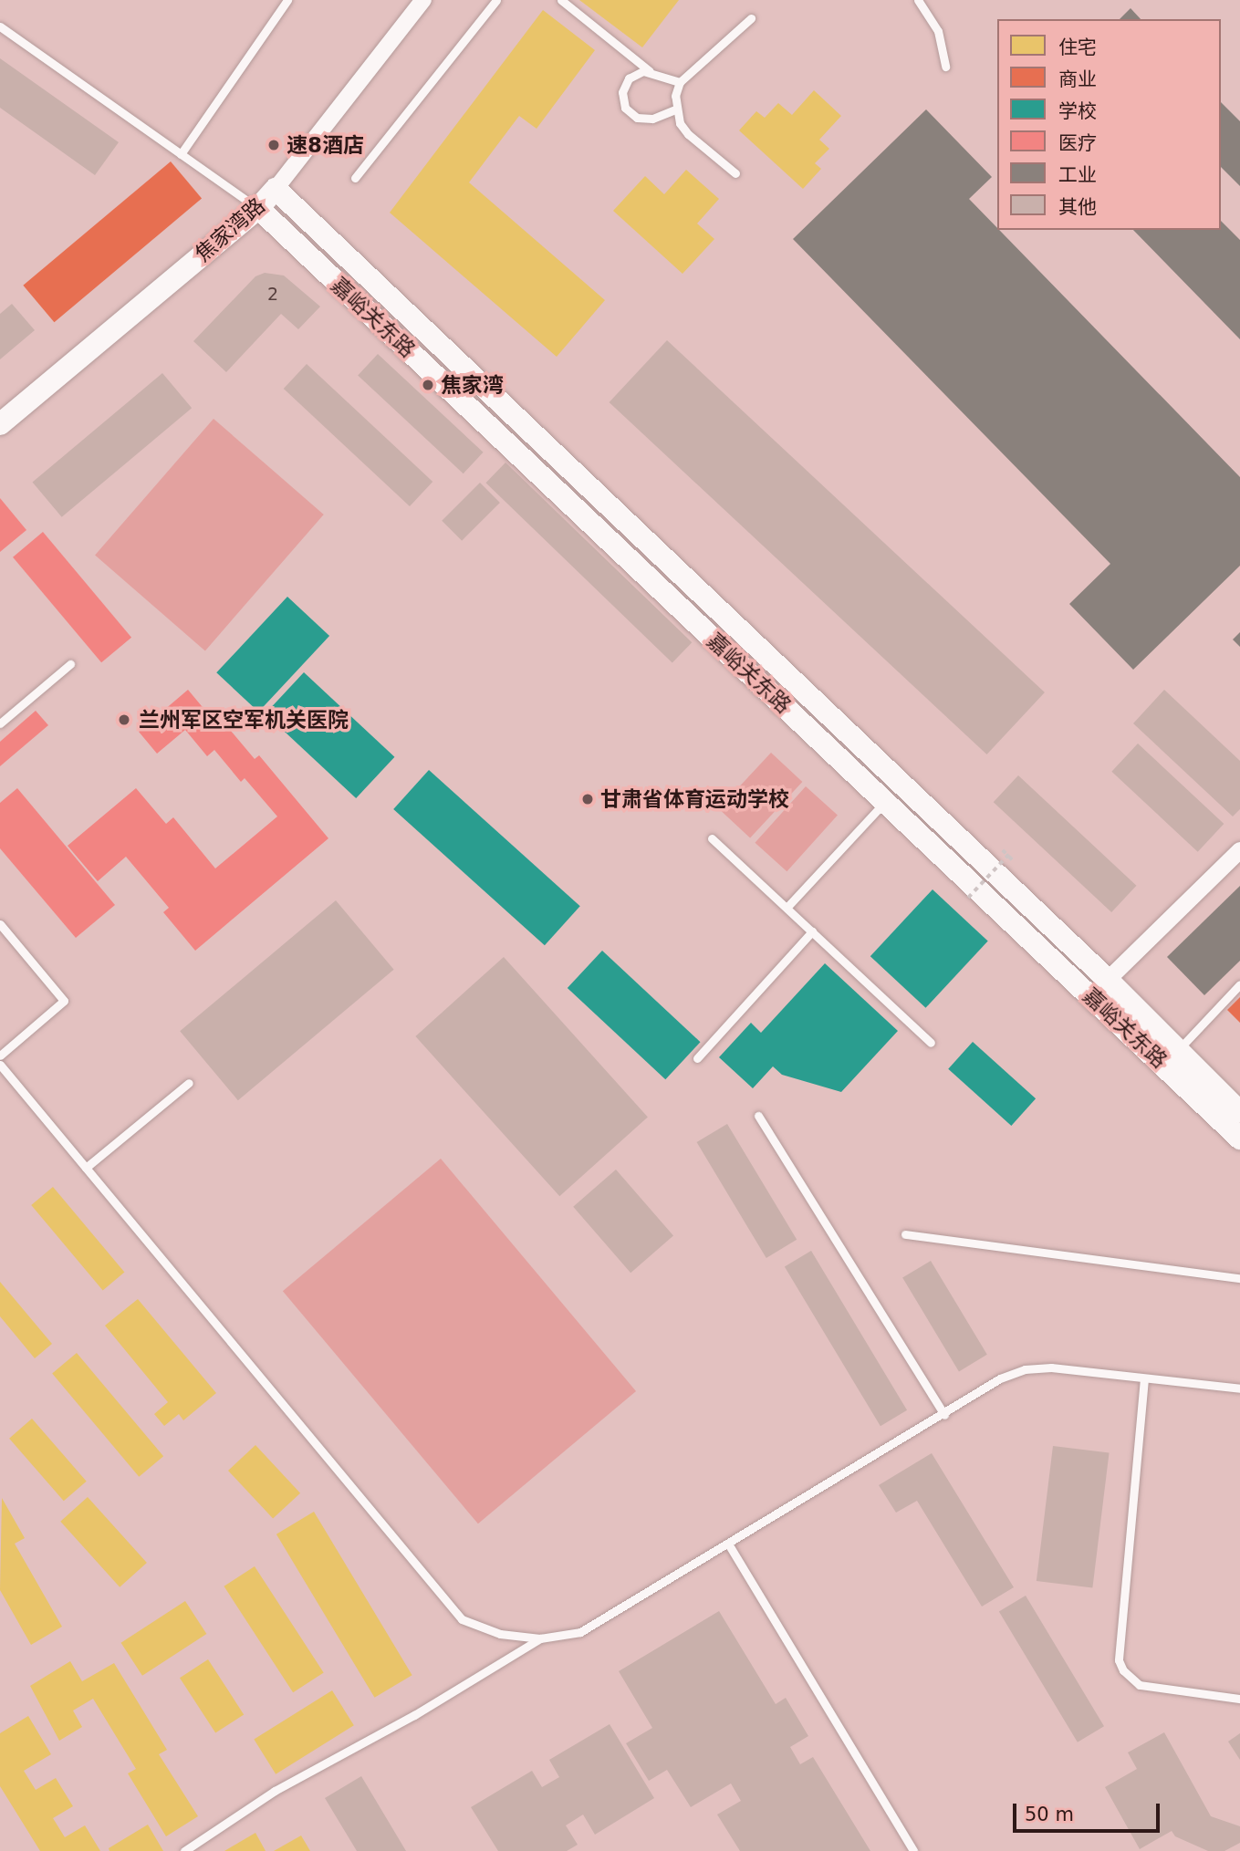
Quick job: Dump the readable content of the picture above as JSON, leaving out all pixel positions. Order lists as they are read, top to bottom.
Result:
{
  "streets": {
    "main road": ["焦家湾路", "嘉峪关东路"]
  },
  "crossings": [
    ["焦家湾路", "嘉峪关东路"]
  ],
  "places": [
    "速8酒店",
    "焦家湾",
    "兰州军区空军机关医院",
    "甘肃省体育运动学校"
  ],
  "house_numbers": ["2"],
  "legend": [
    "住宅",
    "商业",
    "学校",
    "医疗",
    "工业",
    "其他"
  ],
  "scale_bar": "50 m"
}
